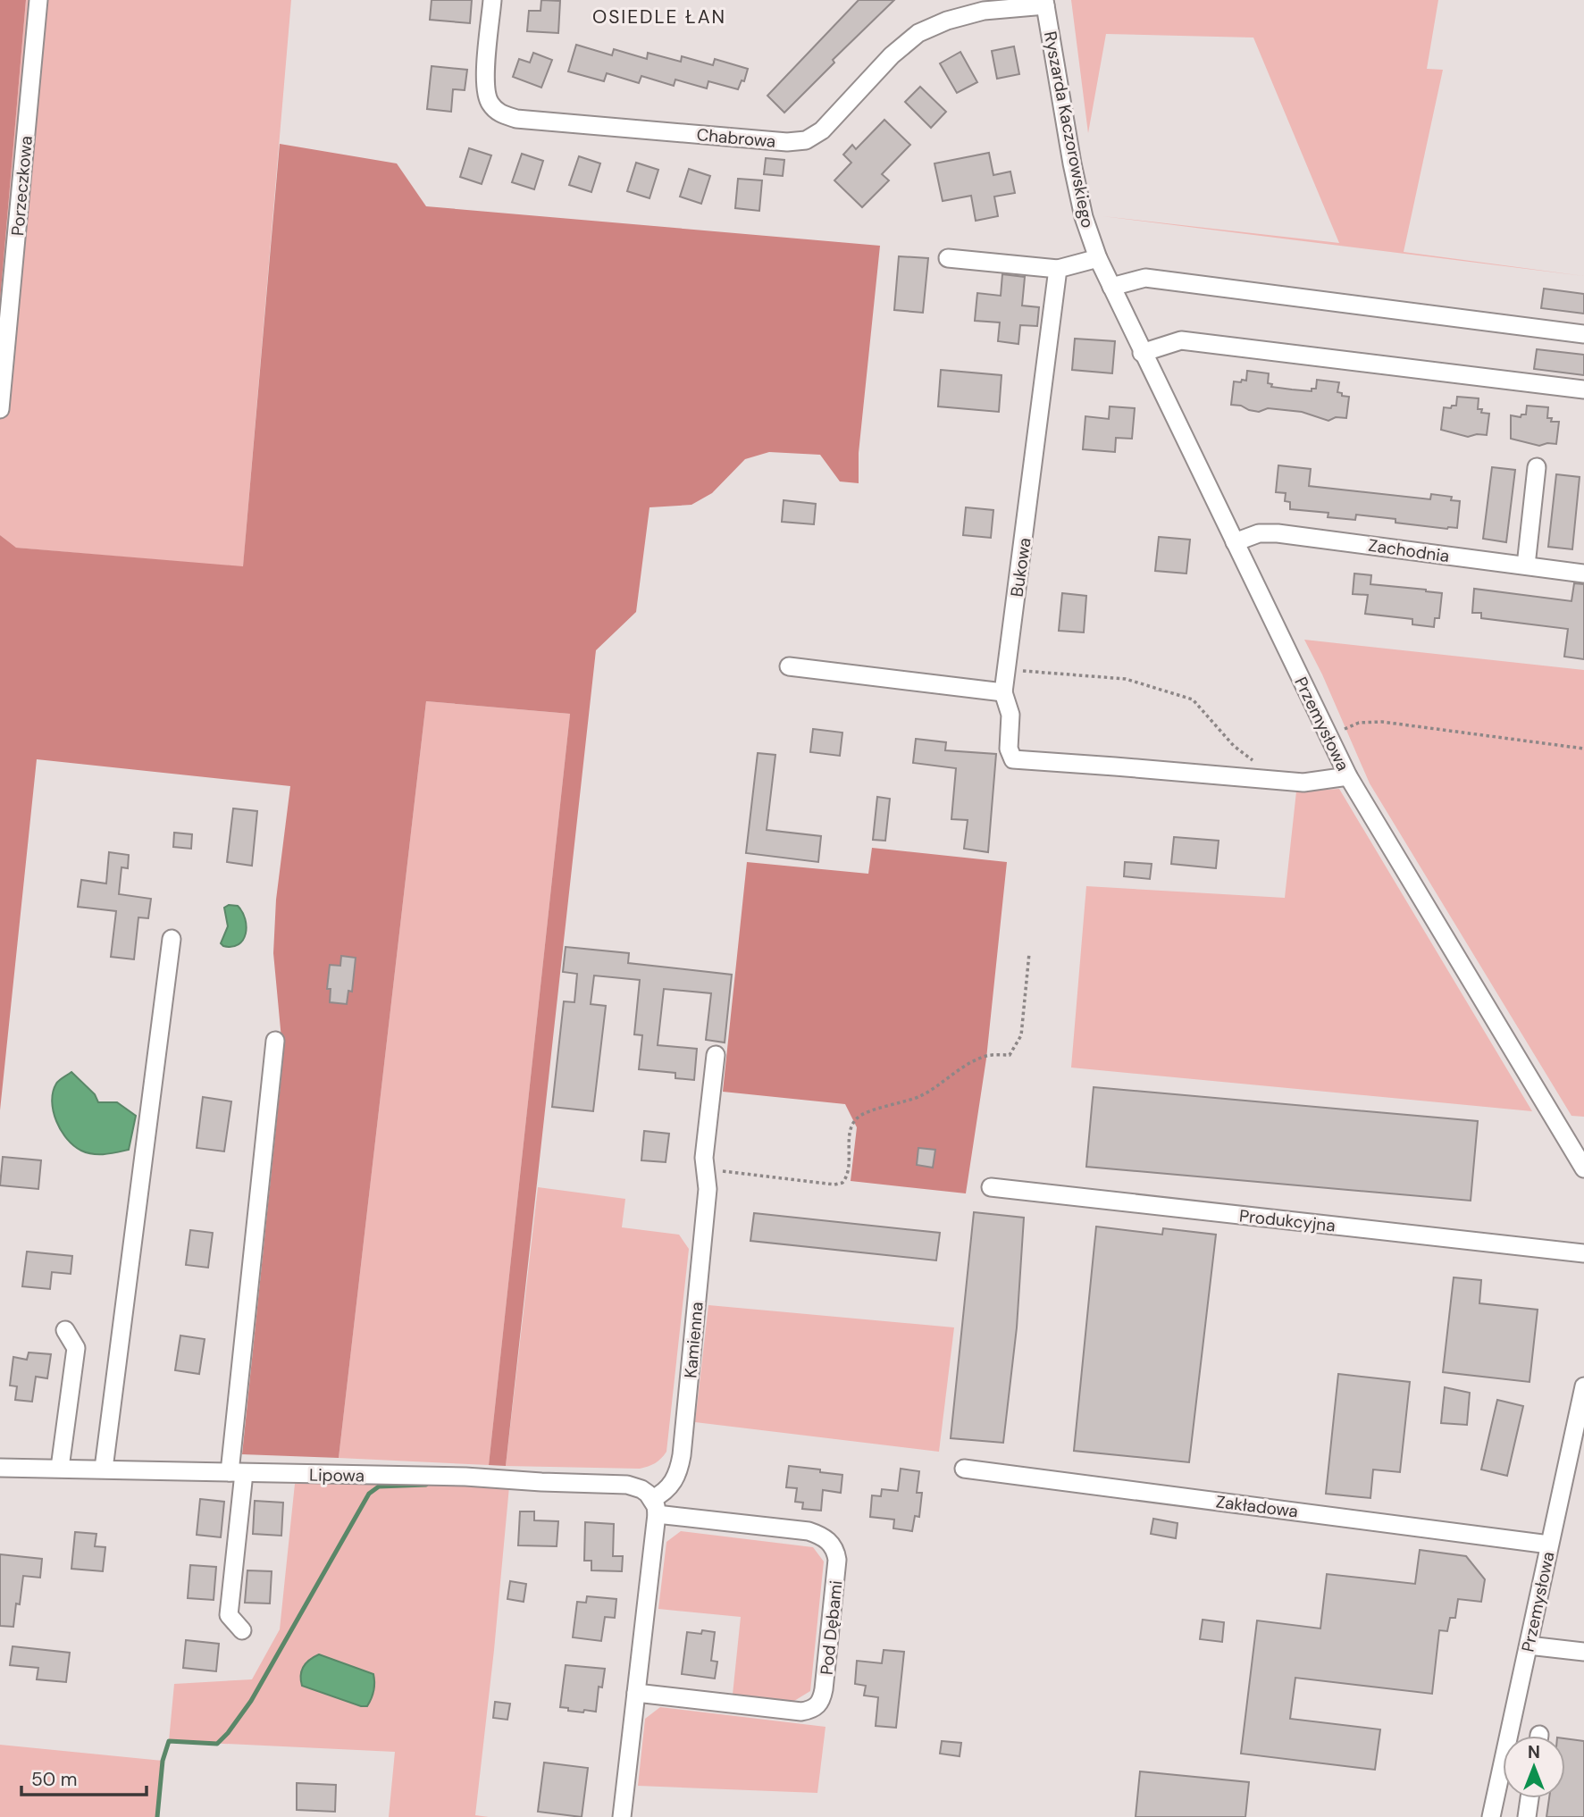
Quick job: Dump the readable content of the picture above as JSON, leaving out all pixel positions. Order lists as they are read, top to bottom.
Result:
{
  "streets": {
    "street": [
      "Ryszarda Kaczorowskiego",
      "Chabrowa",
      "Porzeczkowa",
      "Zachodnia",
      "Bukowa",
      "Przemysłowa",
      "Produkcyjna",
      "Kamienna",
      "Lipowa",
      "Zakładowa",
      "Pod Dębami"
    ]
  },
  "crossings": [
    ["Ryszarda Kaczorowskiego", "Chabrowa"],
    ["Ryszarda Kaczorowskiego", "Przemysłowa"],
    ["Zachodnia", "Przemysłowa"],
    ["Przemysłowa", "Zakładowa"],
    ["Kamienna", "Lipowa"],
    ["Kamienna", "Pod Dębami"],
    ["Lipowa", "Pod Dębami"]
  ],
  "districts": ["OSIEDLE ŁAN"],
  "scale_bar": "50 m",
  "north": "top"
}
